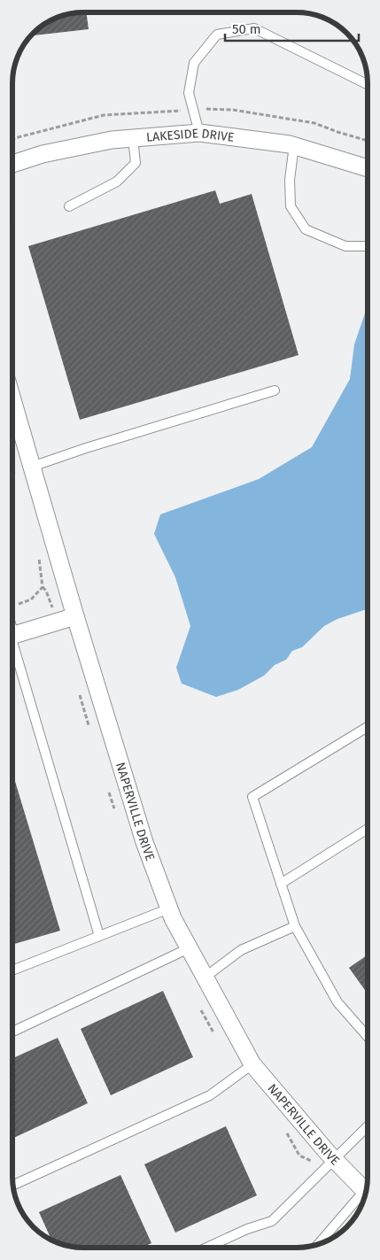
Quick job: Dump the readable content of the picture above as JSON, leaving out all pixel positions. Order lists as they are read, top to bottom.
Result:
{
  "streets": {
    "street": ["LAKESIDE DRIVE", "NAPERVILLE DRIVE"]
  },
  "scale_bar": "50 m"
}
